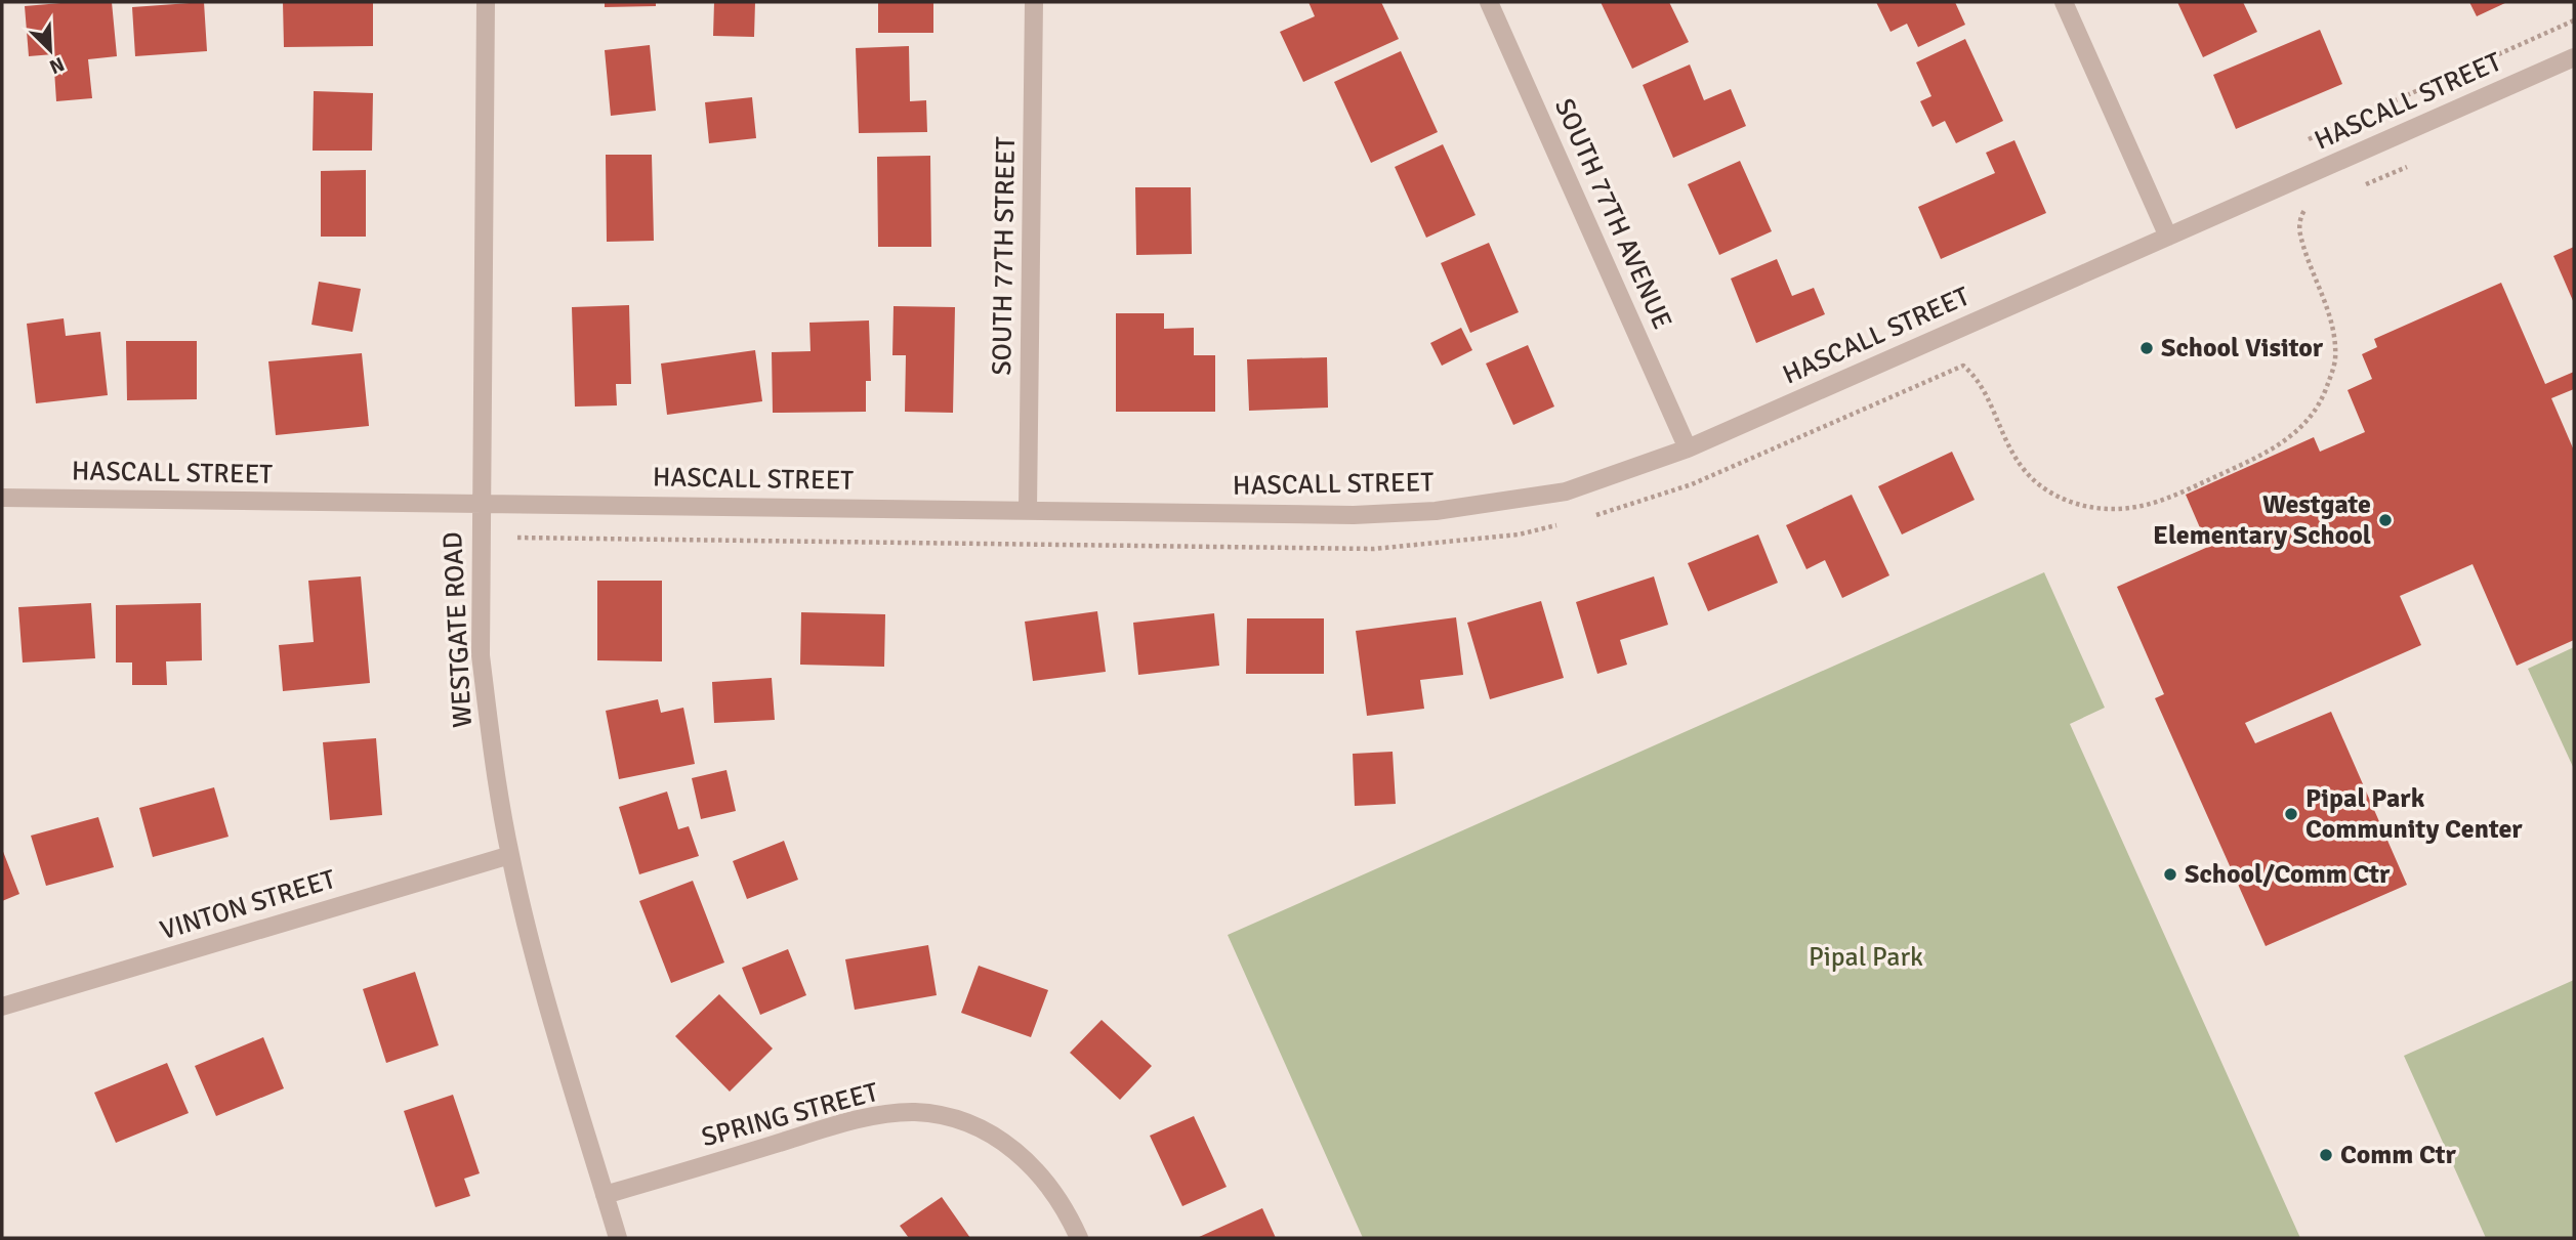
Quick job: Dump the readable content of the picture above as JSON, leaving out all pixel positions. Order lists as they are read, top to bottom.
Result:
{
  "streets": {
    "street": [
      "HASCALL STREET",
      "SOUTH 77TH AVENUE",
      "SOUTH 77TH STREET",
      "WESTGATE ROAD",
      "VINTON STREET",
      "SPRING STREET"
    ]
  },
  "crossings": [
    ["HASCALL STREET", "SOUTH 77TH AVENUE"],
    ["HASCALL STREET", "SOUTH 77TH STREET"],
    ["HASCALL STREET", "WESTGATE ROAD"],
    ["WESTGATE ROAD", "VINTON STREET"],
    ["WESTGATE ROAD", "SPRING STREET"]
  ],
  "parks": ["Pipal Park"],
  "places": [
    "School Visitor",
    "Westgate Elementary School",
    "Pipal Park Community Center",
    "School/Comm Ctr",
    "Comm Ctr"
  ],
  "north": "bottom right"
}
